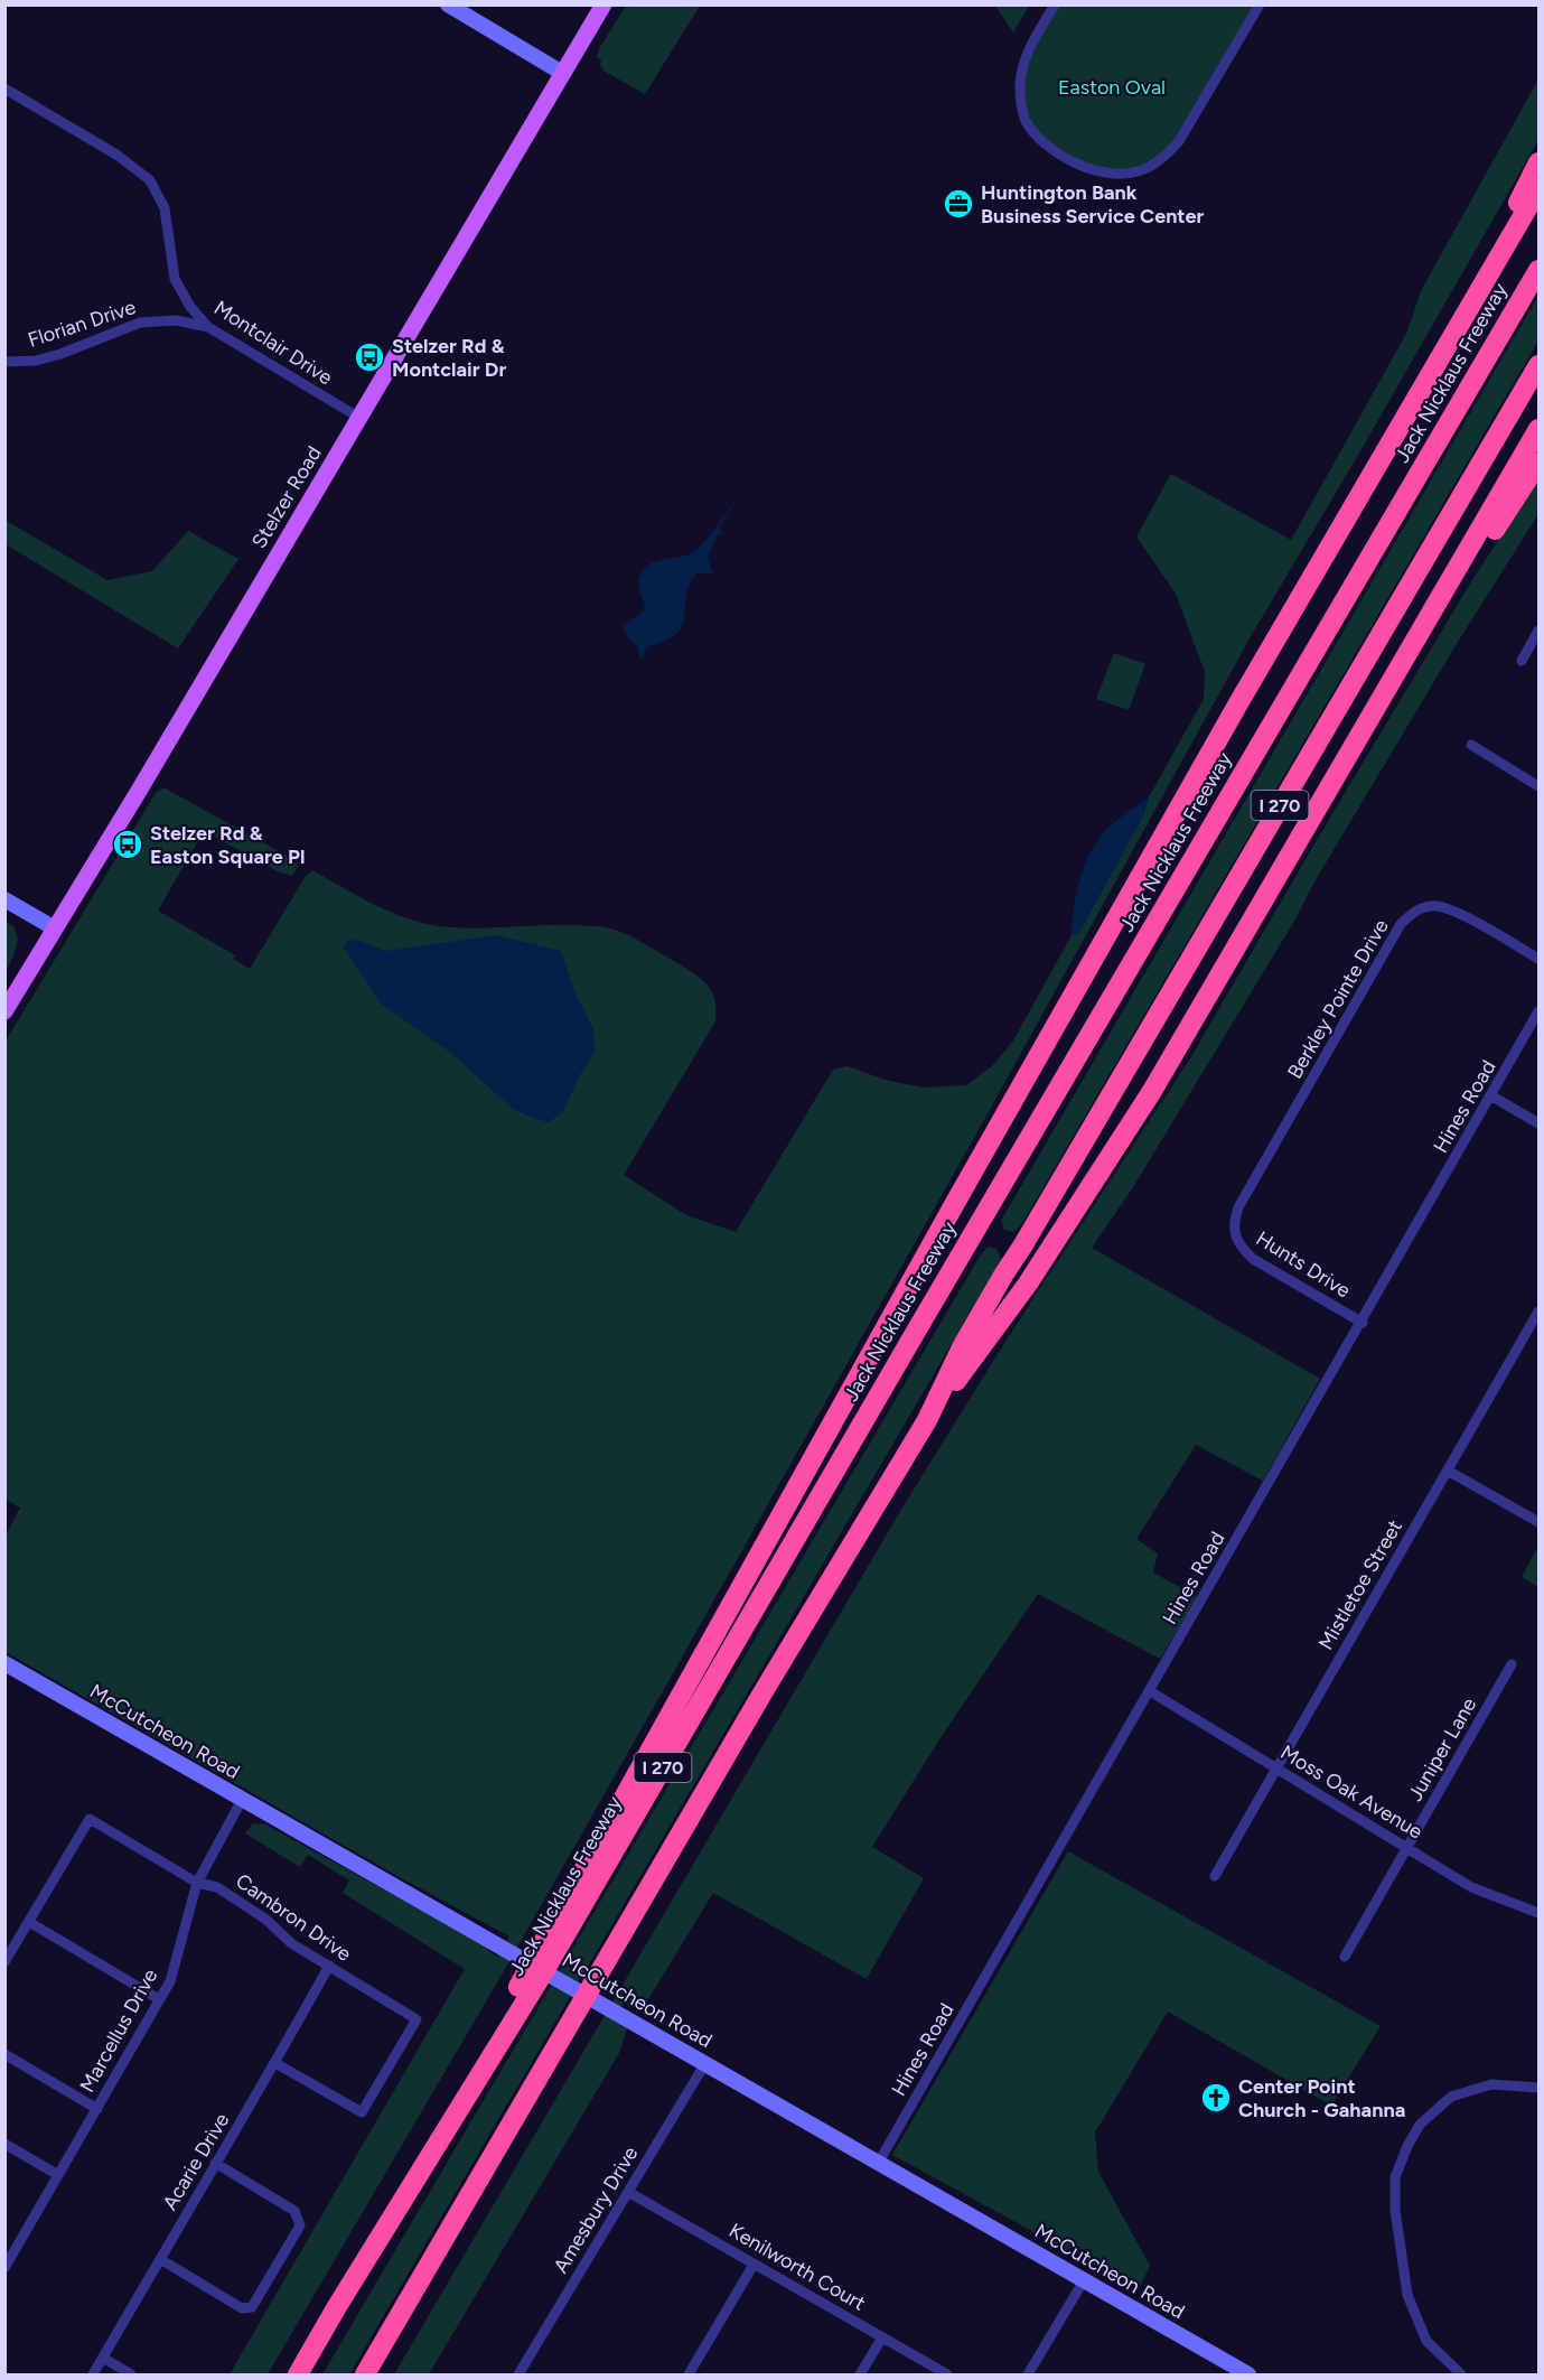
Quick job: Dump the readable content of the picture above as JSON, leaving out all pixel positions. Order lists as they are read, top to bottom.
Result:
{
  "streets": {
    "highway": ["Jack Nicklaus Freeway", "I 270"],
    "main road": ["Stelzer Road", "McCutcheon Road"],
    "street": [
      "Florian Drive",
      "Montclair Drive",
      "Berkley Pointe Drive",
      "Hines Road",
      "Hunts Drive",
      "Mistletoe Street",
      "Juniper Lane",
      "Moss Oak Avenue",
      "Cambron Drive",
      "Marcellus Drive",
      "Acarie Drive",
      "Amesbury Drive",
      "Kenilworth Court"
    ]
  },
  "crossings": [
    ["Florian Drive", "Montclair Drive"],
    ["Montclair Drive", "Stelzer Road"],
    ["Berkley Pointe Drive", "Hunts Drive"],
    ["Hines Road", "Hunts Drive"],
    ["Hines Road", "McCutcheon Road"],
    ["Hines Road", "Moss Oak Avenue"],
    ["Mistletoe Street", "Moss Oak Avenue"],
    ["McCutcheon Road", "Marcellus Drive"],
    ["McCutcheon Road", "Amesbury Drive"],
    ["Juniper Lane", "Moss Oak Avenue"],
    ["Cambron Drive", "Marcellus Drive"],
    ["Cambron Drive", "Acarie Drive"],
    ["Amesbury Drive", "Kenilworth Court"]
  ],
  "parks": ["Easton Oval"],
  "places": {
    "office": ["Huntington Bank Business Service Center"],
    "bus stop": ["Stelzer Rd & Montclair Dr", "Stelzer Rd & Easton Square Pl"],
    "church": ["Center Point Church - Gahanna"]
  }
}
